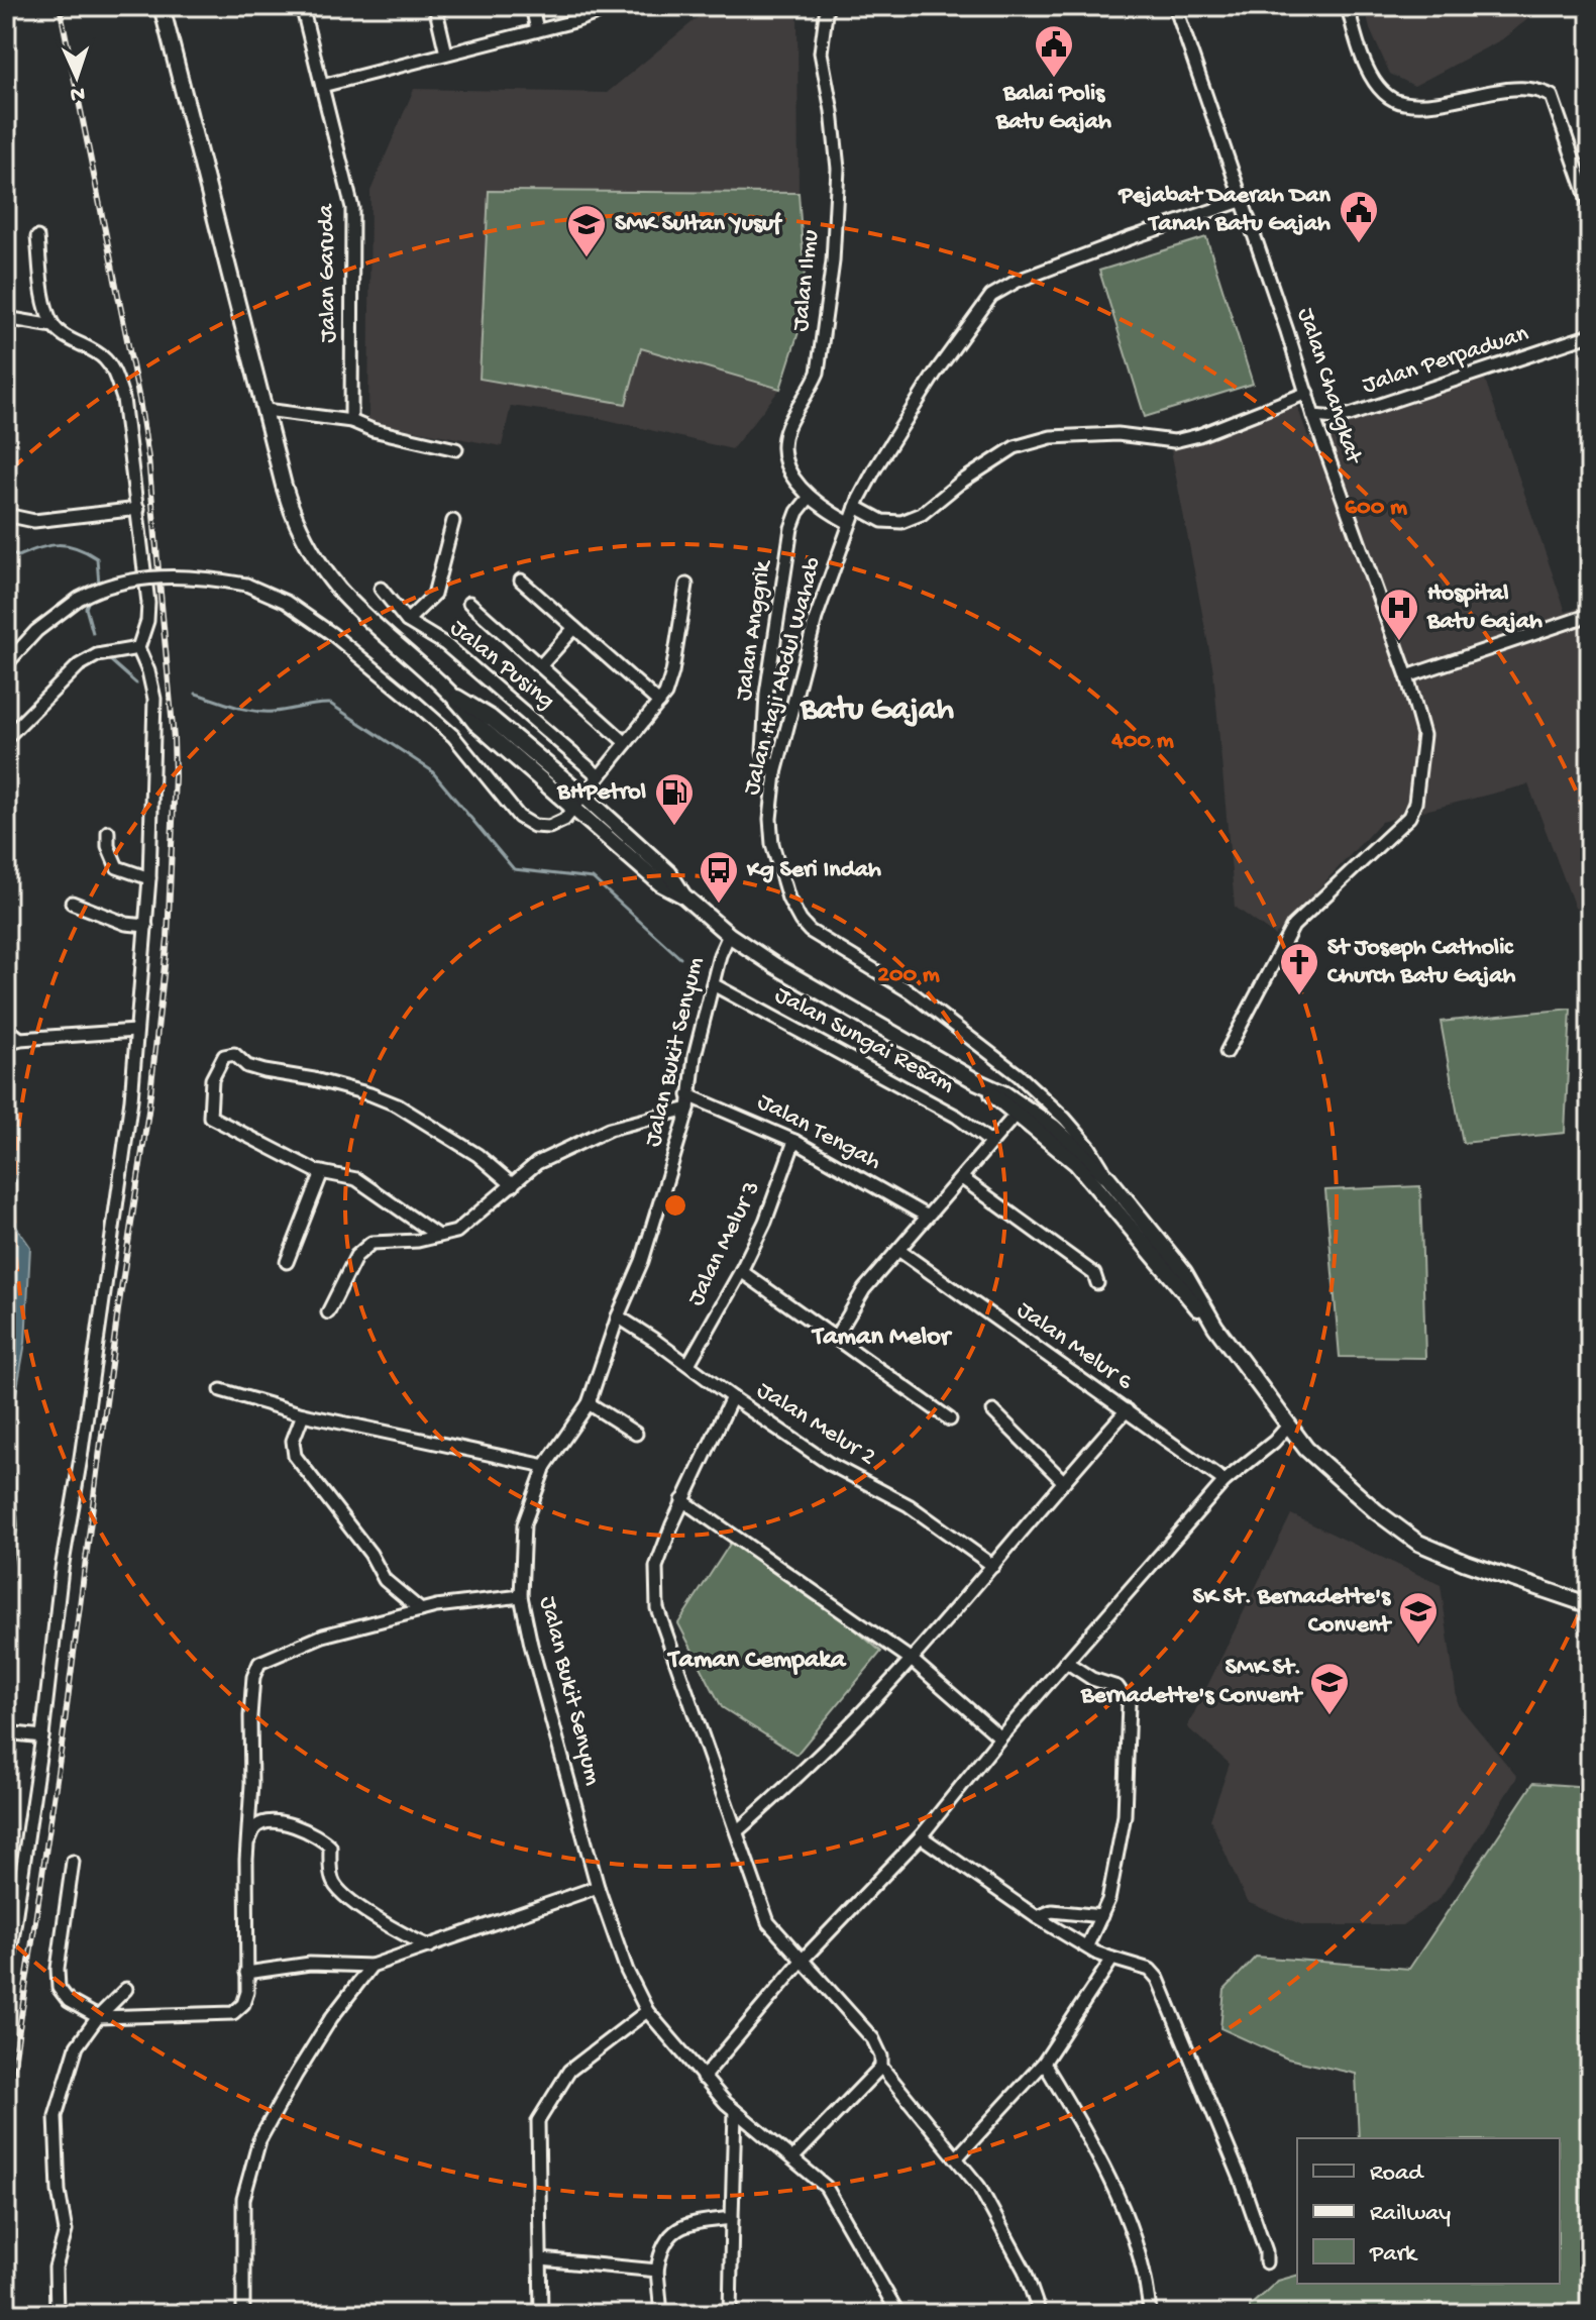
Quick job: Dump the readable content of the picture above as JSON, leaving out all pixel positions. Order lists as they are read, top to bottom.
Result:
{
  "streets": {
    "street": [
      "Jalan Garuda",
      "Jalan Ilmu",
      "Jalan Perpaduan",
      "Jalan Changkat",
      "Jalan Anggrik",
      "Jalan Pusing",
      "Jalan Haji Abdul Wahab",
      "Jalan Sungai Resam",
      "Jalan Bukit Senyum",
      "Jalan Tengah",
      "Jalan Melur 3",
      "Jalan Melur 6",
      "Jalan Melur 2"
    ]
  },
  "crossings": [
    ["Jalan Ilmu", "Jalan Anggrik"],
    ["Jalan Ilmu", "Jalan Haji Abdul Wahab"],
    ["Jalan Perpaduan", "Jalan Changkat"],
    ["Jalan Changkat", "Jalan Haji Abdul Wahab"],
    ["Jalan Anggrik", "Jalan Haji Abdul Wahab"],
    ["Jalan Sungai Resam", "Jalan Bukit Senyum"],
    ["Jalan Bukit Senyum", "Jalan Tengah"],
    ["Jalan Bukit Senyum", "Jalan Melur 2"],
    ["Jalan Tengah", "Jalan Melur 3"],
    ["Jalan Melur 3", "Jalan Melur 2"]
  ],
  "districts": ["Batu Gajah", "Taman Melor", "Taman Cempaka"],
  "places": {
    "public building": ["Balai Polis Batu Gajah", "Pejabat Daerah Dan Tanah Batu Gajah"],
    "school or university": ["SMK Sultan Yusuf", "SK St. Bernadette's Convent", "SMK St. Bernadette's Convent"],
    "hospital": ["Hospital Batu Gajah"],
    "fuel station": ["BHPetrol"],
    "bus stop": ["Kg Seri Indah"],
    "church": ["St Joseph Catholic Church Batu Gajah"]
  },
  "legend": ["Road", "Railway", "Park"],
  "north": "bottom",
  "rings": ["600 m", "400 m", "200 m"]
}
